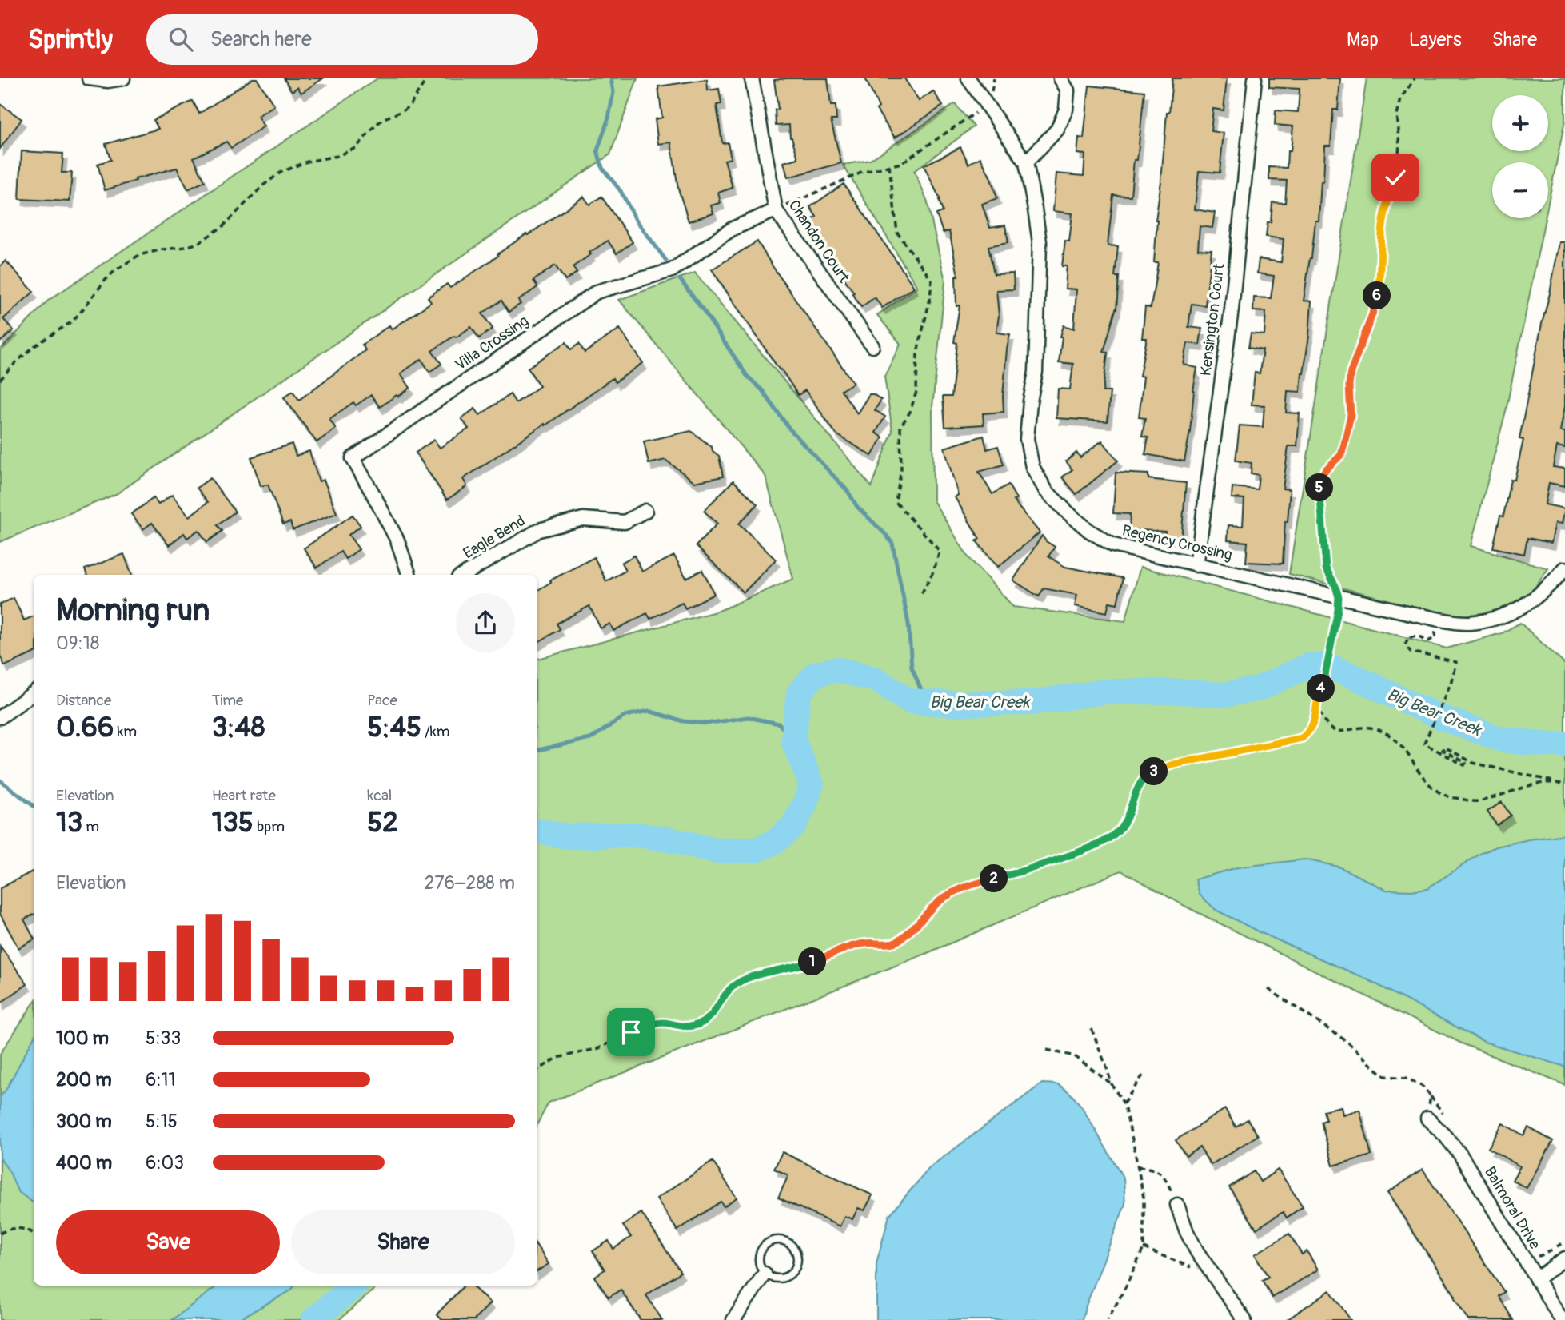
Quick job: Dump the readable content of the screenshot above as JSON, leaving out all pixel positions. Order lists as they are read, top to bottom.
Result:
{
  "streets": {
    "street": [
      "Chandon Court",
      "Kensington Court",
      "Villa Crossing",
      "Eagle Bend",
      "Regency Crossing",
      "Balmoral Drive"
    ]
  },
  "crossings": [
    ["Chandon Court", "Villa Crossing"],
    ["Kensington Court", "Regency Crossing"]
  ],
  "water": ["Big Bear Creek"],
  "page": {
    "header": "Sprintly",
    "search": "Search here",
    "nav": ["Map", "Layers", "Share"],
    "map_buttons": ["+", "−"],
    "pins": [
      "6",
      "5",
      "4",
      "3",
      "2",
      "1"
    ],
    "heading": ["Morning run", "09:18"],
    "stats": [
      ["Distance", "0.66 km"],
      ["Time", "3:48"],
      ["Pace", "5:45 /km"],
      ["Elevation", "13 m"],
      ["Heart rate", "135 bpm"],
      ["kcal", "52"]
    ],
    "chart": ["Elevation", "276–288 m"],
    "list": [
      {
        "name": "100 m",
        "note": "5:33"
      },
      {
        "name": "200 m",
        "note": "6:11"
      },
      {
        "name": "300 m",
        "note": "5:15"
      },
      {
        "name": "400 m",
        "note": "6:03"
      }
    ],
    "buttons": ["Save", "Share"]
  }
}
